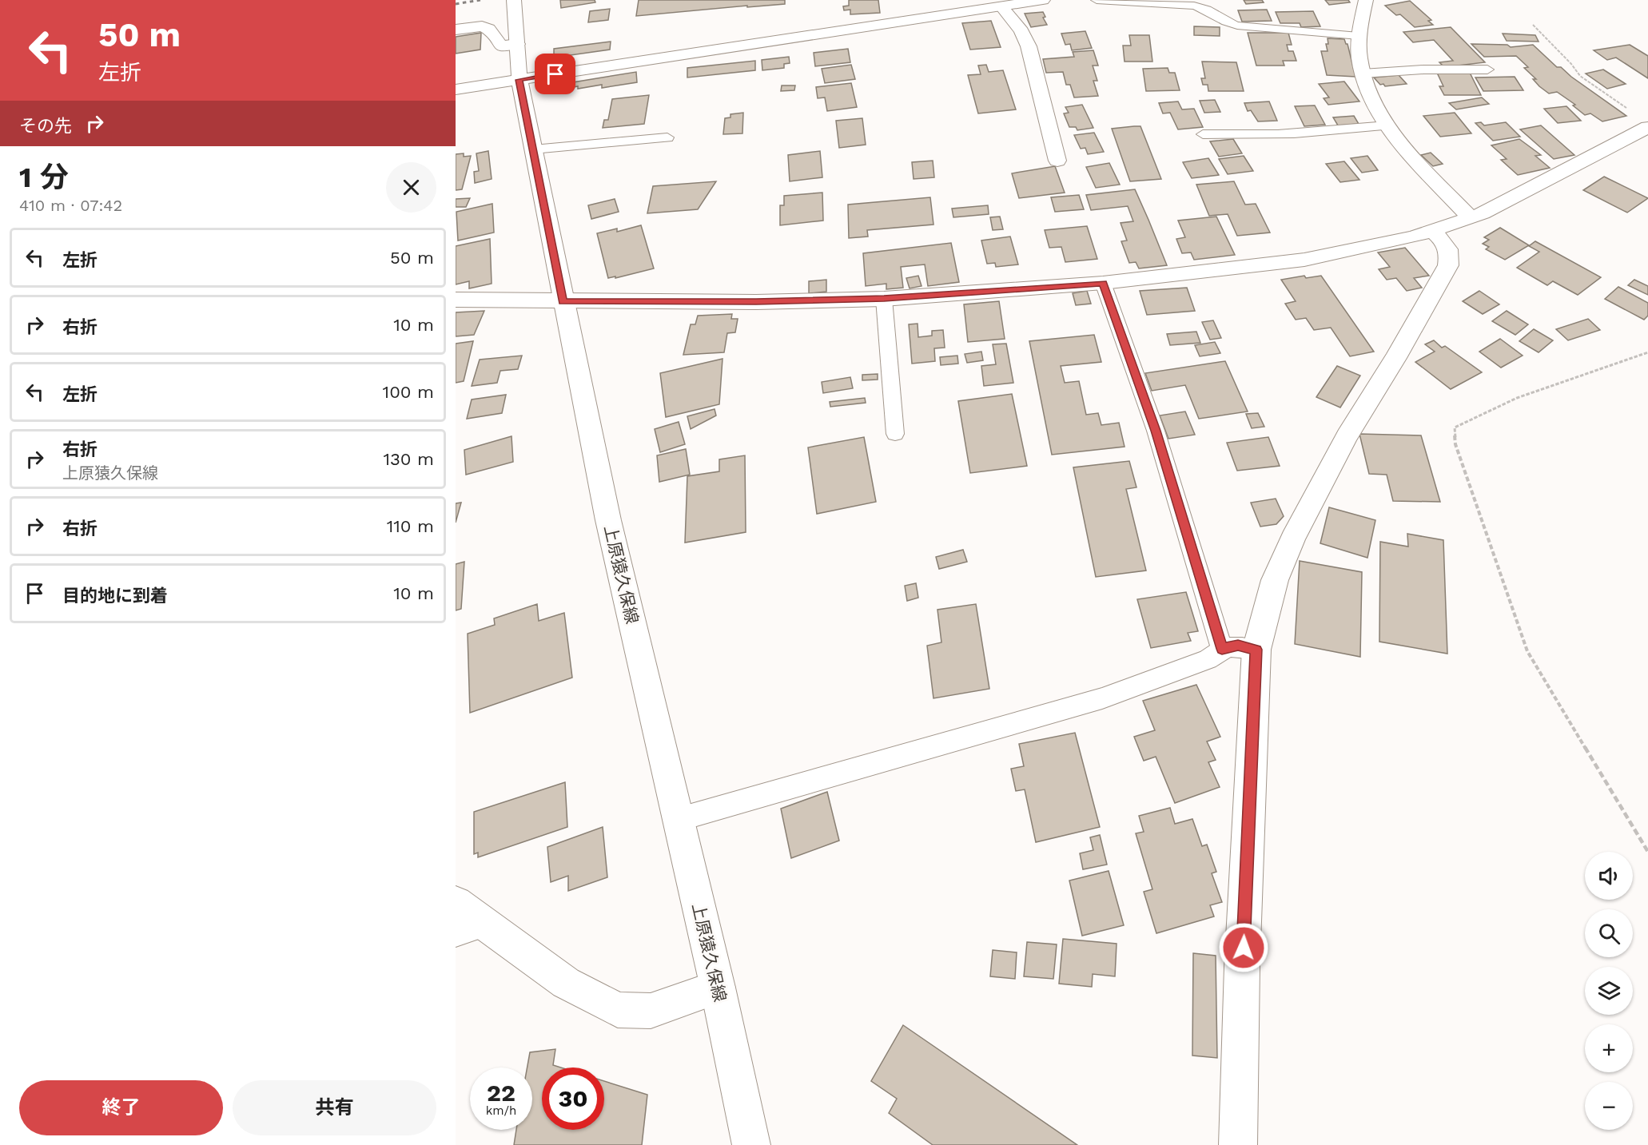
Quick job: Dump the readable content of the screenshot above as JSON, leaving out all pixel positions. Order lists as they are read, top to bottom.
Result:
{
  "streets": {
    "street": ["上原猿久保線"]
  },
  "page": {
    "turn": ["50 m", "左折"],
    "then": "その先",
    "heading": ["1 分", "410 m · 07:42"],
    "list": [
      {
        "name": "左折",
        "value": "50 m"
      },
      {
        "name": "右折",
        "value": "10 m"
      },
      {
        "name": "左折",
        "value": "100 m"
      },
      {
        "name": "右折",
        "note": "上原猿久保線",
        "value": "130 m"
      },
      {
        "name": "右折",
        "value": "110 m"
      },
      {
        "name": "目的地に到着",
        "value": "10 m"
      }
    ],
    "map_buttons": ["+", "−"],
    "speed": "22 km/h",
    "limit": "30",
    "buttons": ["終了", "共有"]
  }
}
